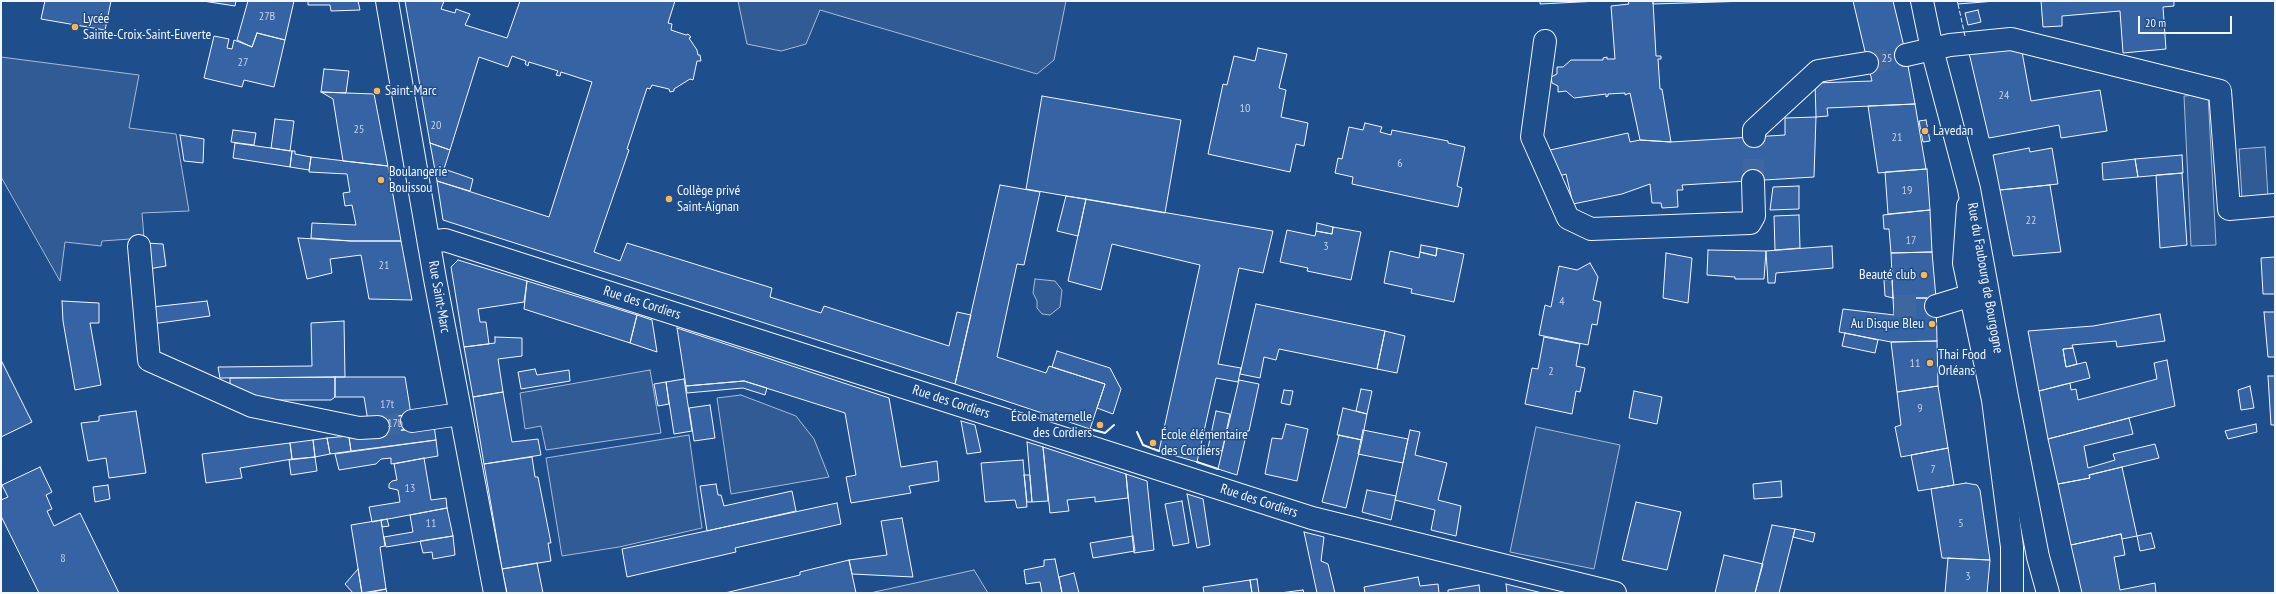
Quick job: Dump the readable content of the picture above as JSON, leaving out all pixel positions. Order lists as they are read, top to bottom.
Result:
{
  "streets": {
    "street": ["Rue du Faubourg de Bourgogne", "Rue Saint-Marc", "Rue des Cordiers"]
  },
  "crossings": [
    ["Rue Saint-Marc", "Rue des Cordiers"]
  ],
  "places": [
    "Lycée Sainte-Croix-Saint-Euverte",
    "Saint-Marc",
    "Lavedan",
    "Boulangerie Bouissou",
    "Collège privé Saint-Aignan",
    "Beauté club",
    "Au Disque Bleu",
    "Thai Food Orléans",
    "École maternelle des Cordiers",
    "École élémentaire des Cordiers"
  ],
  "house_numbers": [
    "27B",
    "25",
    "27",
    "24",
    "10",
    "20",
    "25",
    "21",
    "6",
    "19",
    "22",
    "17",
    "3",
    "21",
    "4",
    "11",
    "2",
    "17t",
    "9",
    "17b",
    "7",
    "13",
    "11",
    "5",
    "8",
    "3"
  ],
  "scale_bar": "20 m"
}
